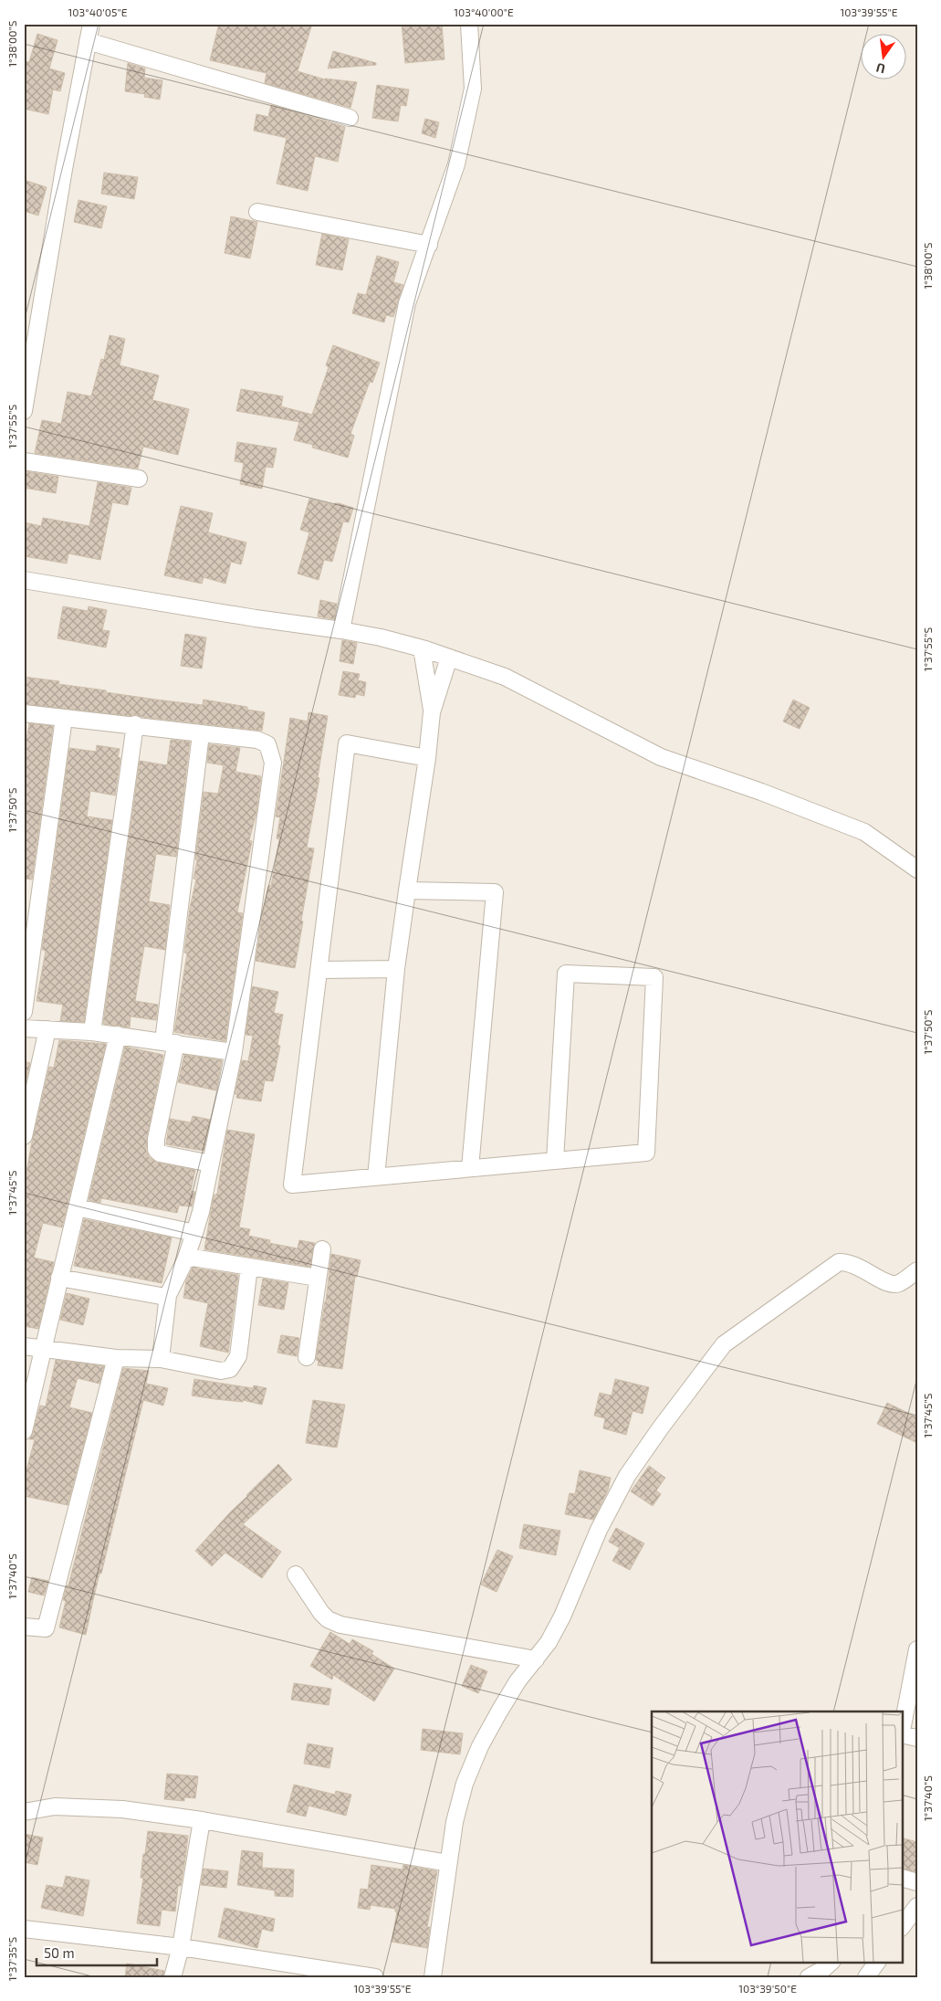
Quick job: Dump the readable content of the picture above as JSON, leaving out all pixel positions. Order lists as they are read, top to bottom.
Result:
{
  "scale_bar": "50 m",
  "north": "bottom",
  "coordinates": [
    "103°40'05\"E",
    "103°40'00\"E",
    "103°39'55\"E",
    "1°38'00\"S",
    "1°37'55\"S",
    "1°37'50\"S",
    "1°37'45\"S",
    "1°37'40\"S",
    "1°37'35\"S",
    "103°39'50\"E"
  ]
}
